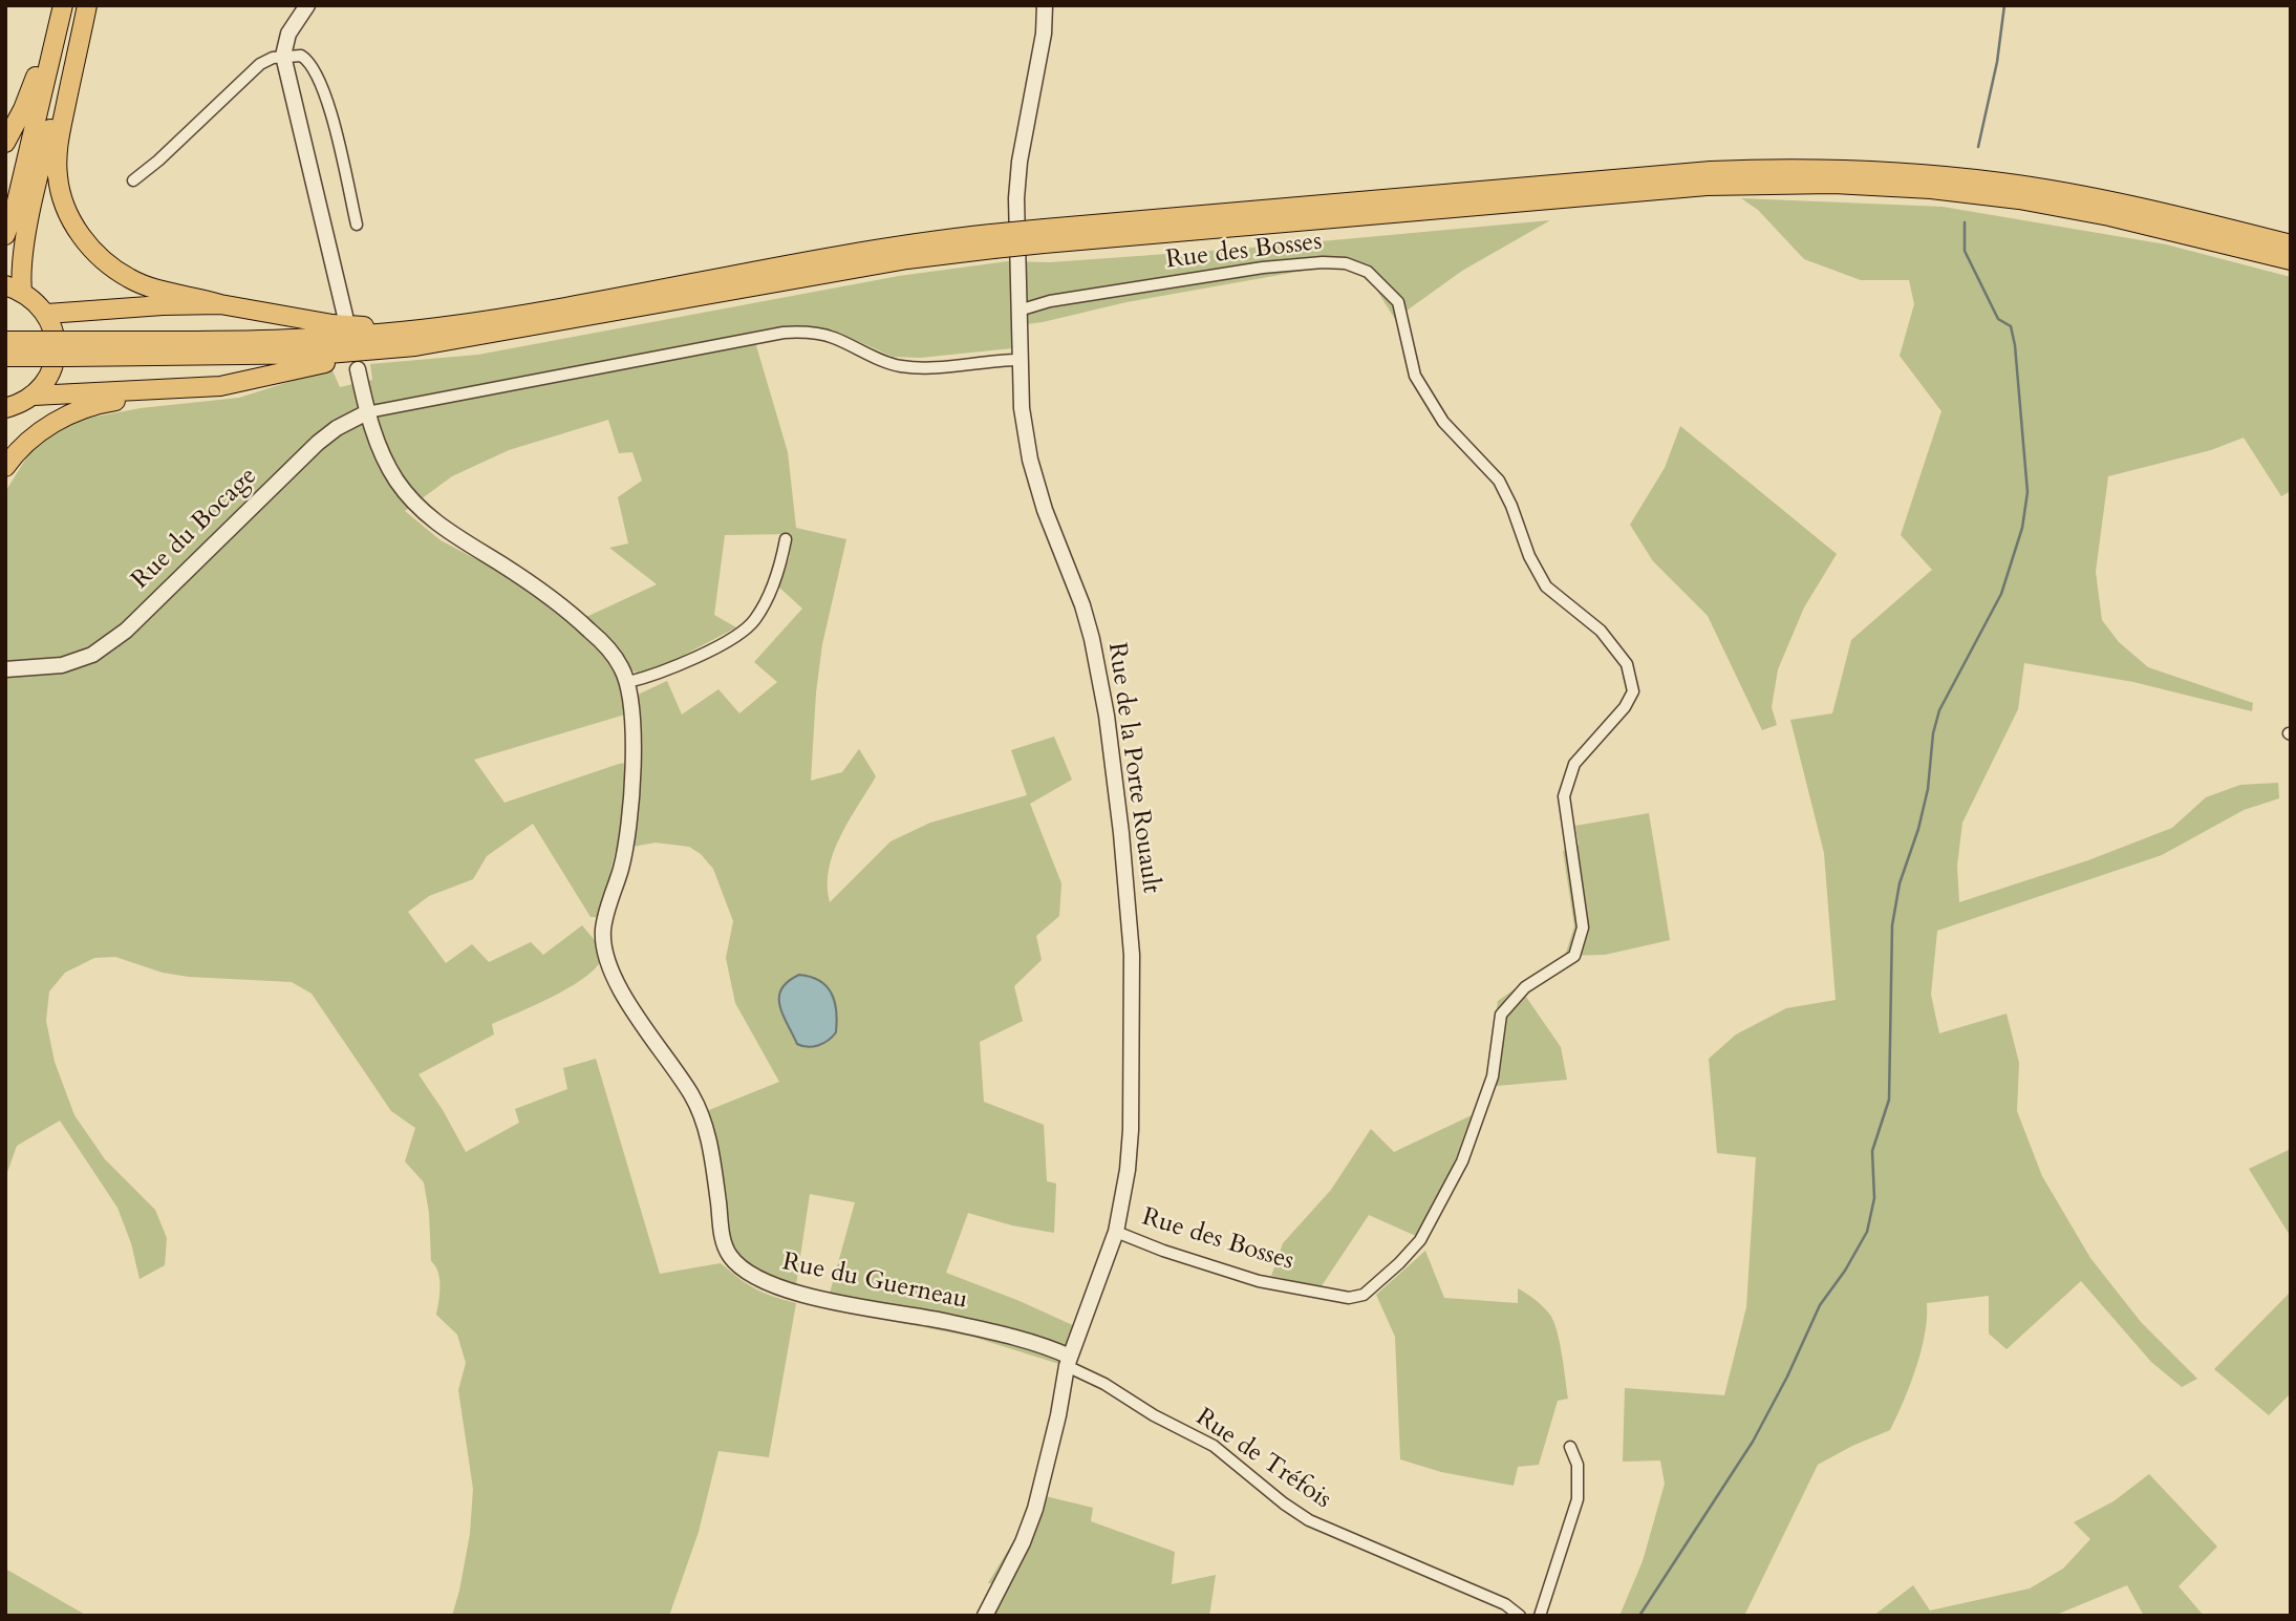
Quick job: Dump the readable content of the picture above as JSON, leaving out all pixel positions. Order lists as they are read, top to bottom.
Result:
{
  "streets": {
    "street": [
      "Rue des Bosses",
      "Rue du Bocage",
      "Rue de la Porte Rouault",
      "Rue du Guerneau",
      "Rue de Tréfois"
    ]
  },
  "crossings": [
    ["Rue des Bosses", "Rue de la Porte Rouault"],
    ["Rue de la Porte Rouault", "Rue du Guerneau"],
    ["Rue de la Porte Rouault", "Rue de Tréfois"],
    ["Rue du Guerneau", "Rue de Tréfois"]
  ]
}
